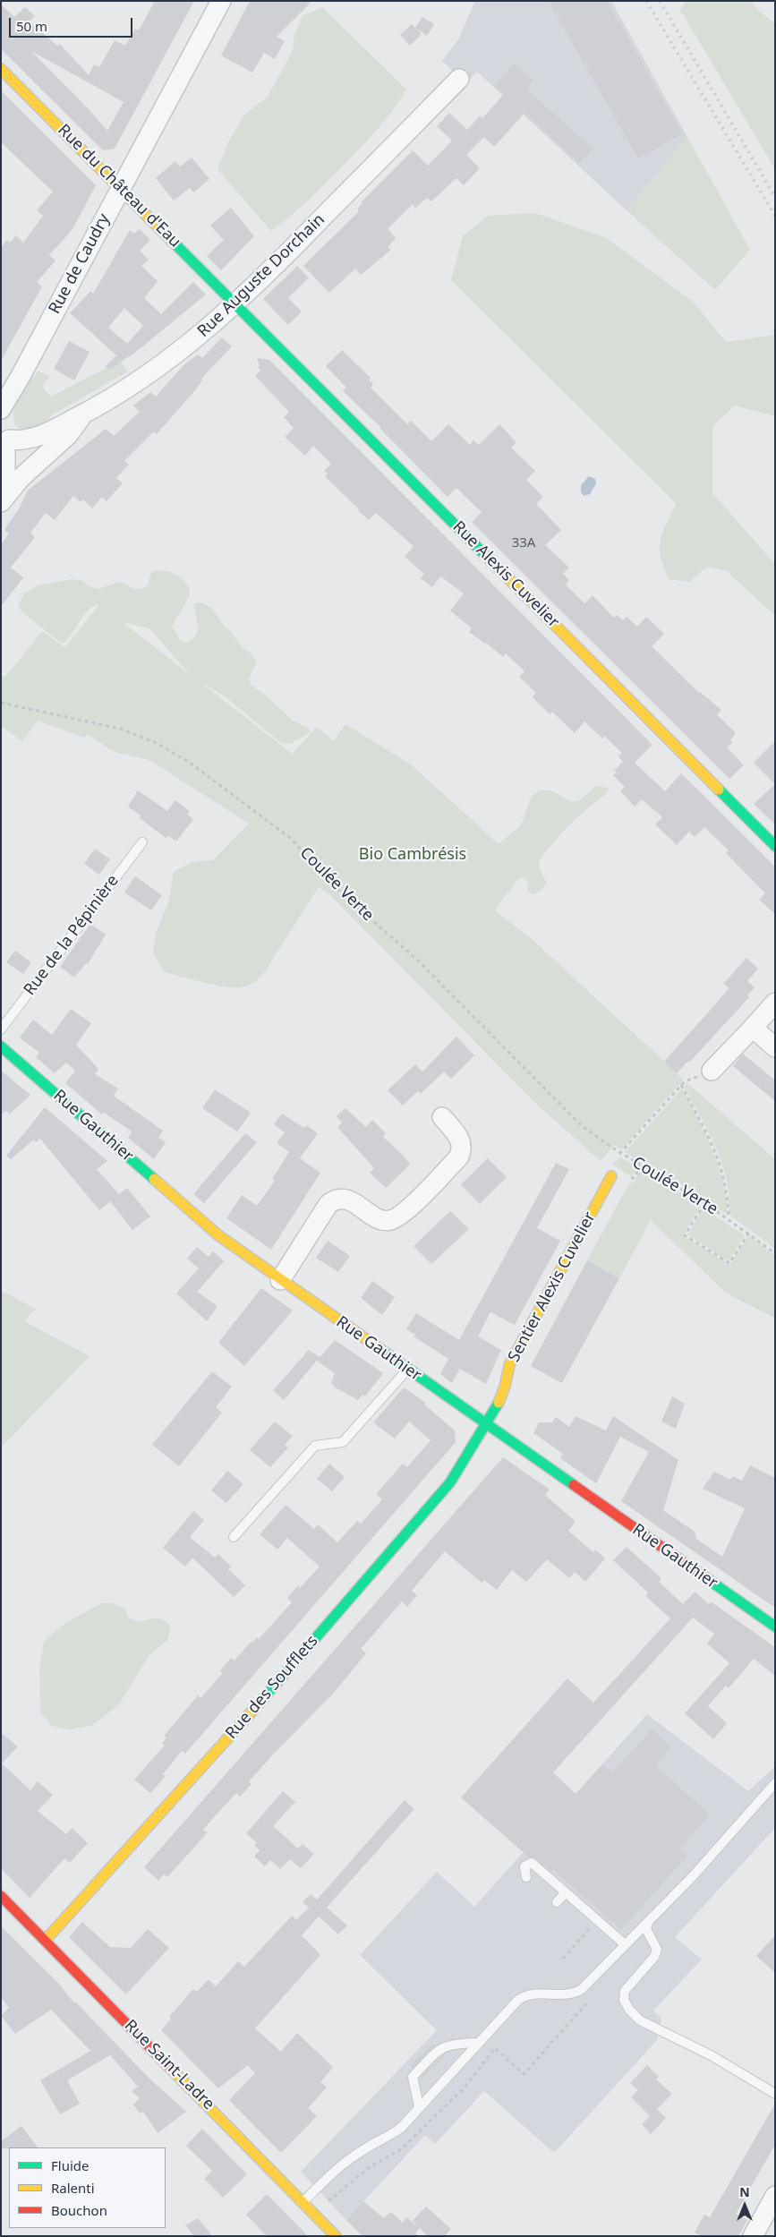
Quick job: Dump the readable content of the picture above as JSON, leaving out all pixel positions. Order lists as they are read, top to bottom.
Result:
{
  "streets": {
    "street": [
      "Rue du Château d'Eau",
      "Rue de Caudry",
      "Rue Auguste Dorchain",
      "Rue Alexis Cuvelier",
      "Rue Gauthier",
      "Sentier Alexis Cuvelier",
      "Rue des Soufflets",
      "Rue Saint-Ladre"
    ],
    "lane": ["Rue de la Pépinière"],
    "path": ["Coulée Verte"]
  },
  "crossings": [
    ["Rue du Château d'Eau", "Rue de Caudry"],
    ["Rue du Château d'Eau", "Rue Auguste Dorchain"],
    ["Rue du Château d'Eau", "Rue Alexis Cuvelier"],
    ["Rue Auguste Dorchain", "Rue Alexis Cuvelier"],
    ["Coulée Verte", "Sentier Alexis Cuvelier"],
    ["Rue Gauthier", "Sentier Alexis Cuvelier"],
    ["Rue Gauthier", "Rue des Soufflets"],
    ["Sentier Alexis Cuvelier", "Rue des Soufflets"],
    ["Rue des Soufflets", "Rue Saint-Ladre"]
  ],
  "parks": ["Bio Cambrésis"],
  "house_numbers": ["33A"],
  "legend": ["Fluide", "Ralenti", "Bouchon"],
  "scale_bar": "50 m",
  "north": "top"
}
